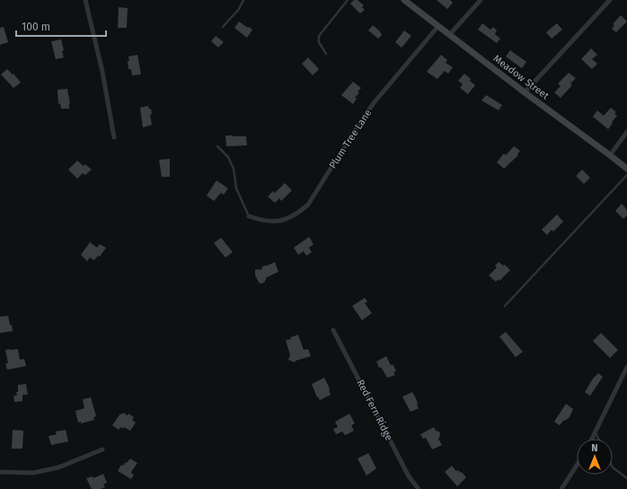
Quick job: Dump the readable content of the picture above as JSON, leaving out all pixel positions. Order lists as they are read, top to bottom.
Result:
{
  "streets": {
    "street": ["Meadow Street", "Plum Tree Lane", "Red Fern Ridge"]
  },
  "crossings": [
    ["Meadow Street", "Plum Tree Lane"]
  ],
  "scale_bar": "100 m",
  "north": "top"
}
